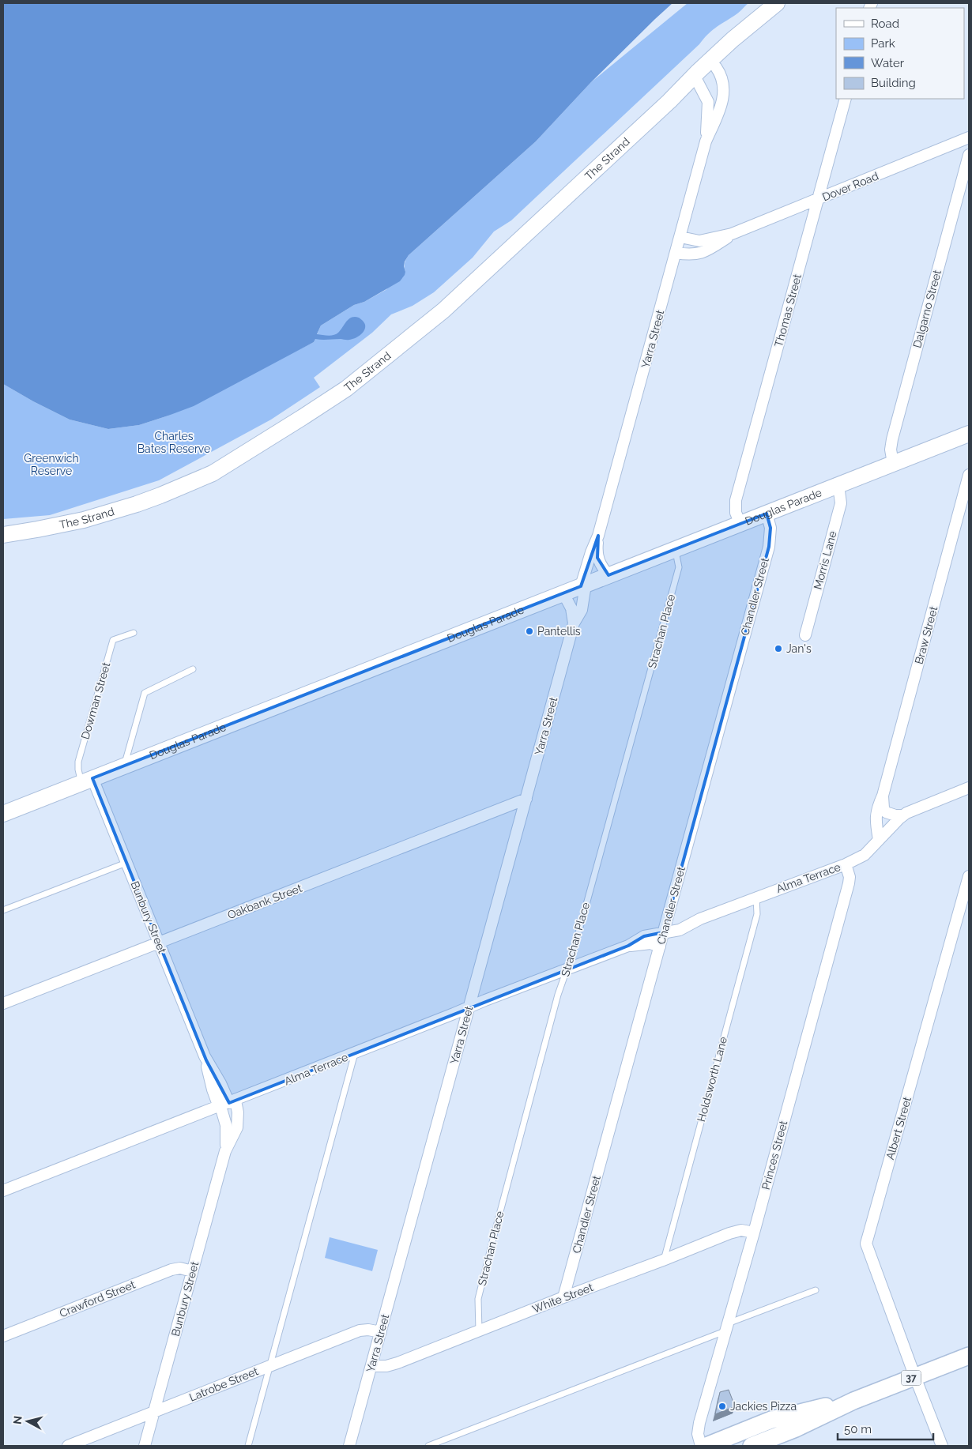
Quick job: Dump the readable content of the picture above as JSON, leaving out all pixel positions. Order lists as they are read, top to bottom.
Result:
{
  "streets": {
    "main road": ["37"],
    "street": [
      "The Strand",
      "Dover Road",
      "Dalgarno Street",
      "Thomas Street",
      "Yarra Street",
      "Douglas Parade",
      "Morris Lane",
      "Chandler Street",
      "Braw Street",
      "Alma Terrace",
      "Oakbank Street",
      "Bunbury Street",
      "Albert Street",
      "Princes Street",
      "White Street",
      "Crawford Street",
      "Latrobe Street"
    ],
    "lane": ["Strachan Place", "Dowman Street", "Holdsworth Lane"]
  },
  "crossings": [
    ["The Strand", "Yarra Street"],
    ["Dover Road", "Thomas Street"],
    ["Dover Road", "Yarra Street"],
    ["Dalgarno Street", "Douglas Parade"],
    ["Thomas Street", "Douglas Parade"],
    ["Yarra Street", "Douglas Parade"],
    ["Yarra Street", "Alma Terrace"],
    ["Yarra Street", "Oakbank Street"],
    ["Yarra Street", "White Street"],
    ["Yarra Street", "Latrobe Street"],
    ["Douglas Parade", "Morris Lane"],
    ["Douglas Parade", "Chandler Street"],
    ["Douglas Parade", "Strachan Place"],
    ["Douglas Parade", "Dowman Street"],
    ["Douglas Parade", "Bunbury Street"],
    ["Chandler Street", "Alma Terrace"],
    ["Chandler Street", "White Street"],
    ["Strachan Place", "Alma Terrace"],
    ["Strachan Place", "White Street"],
    ["Braw Street", "Alma Terrace"],
    ["Dowman Street", "Bunbury Street"],
    ["Alma Terrace", "Bunbury Street"],
    ["Alma Terrace", "Holdsworth Lane"],
    ["Alma Terrace", "Princes Street"],
    ["Oakbank Street", "Bunbury Street"],
    ["Bunbury Street", "Crawford Street"],
    ["Bunbury Street", "Latrobe Street"],
    ["Holdsworth Lane", "White Street"],
    ["Albert Street", "37"],
    ["Princes Street", "White Street"]
  ],
  "parks": ["Charles Bates Reserve", "Greenwich Reserve"],
  "places": ["Pantellis", "Jan's", "Jackies Pizza"],
  "legend": [
    "Road",
    "Park",
    "Water",
    "Building"
  ],
  "scale_bar": "50 m",
  "north": "left"
}
